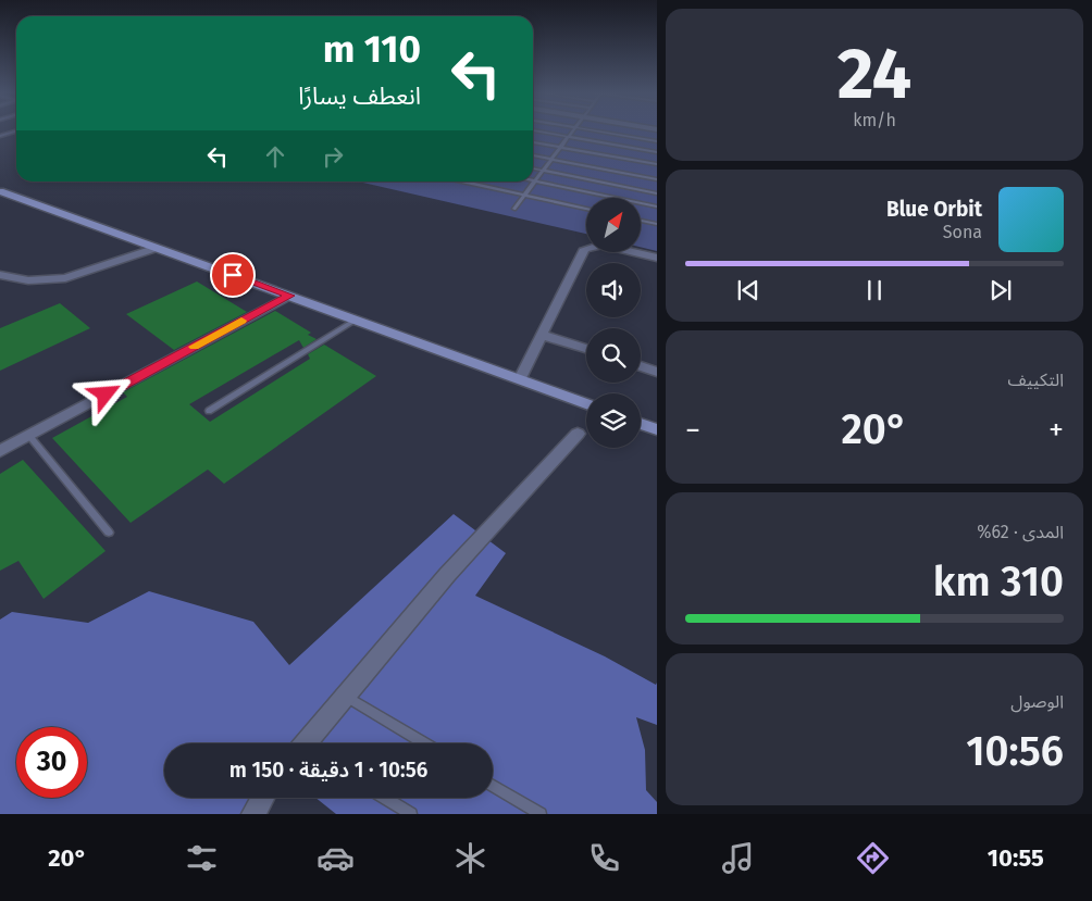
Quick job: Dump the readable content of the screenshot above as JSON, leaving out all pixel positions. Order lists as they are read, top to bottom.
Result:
{
  "north": "top right",
  "page": {
    "tile": [
      ["24", "km/h"],
      "التكييف",
      ["المدى · 62%", "310 km"],
      ["الوصول", "10:56"]
    ],
    "turn": ["110 m", "انعطف يسارًا"],
    "song": ["Blue Orbit", "Sona"],
    "heat": ["−", "20°", "+"],
    "limit": "30",
    "trip": "10:56 · 1 دقيقة · 150 m",
    "tabs": ["10:55", "20°"]
  }
}
